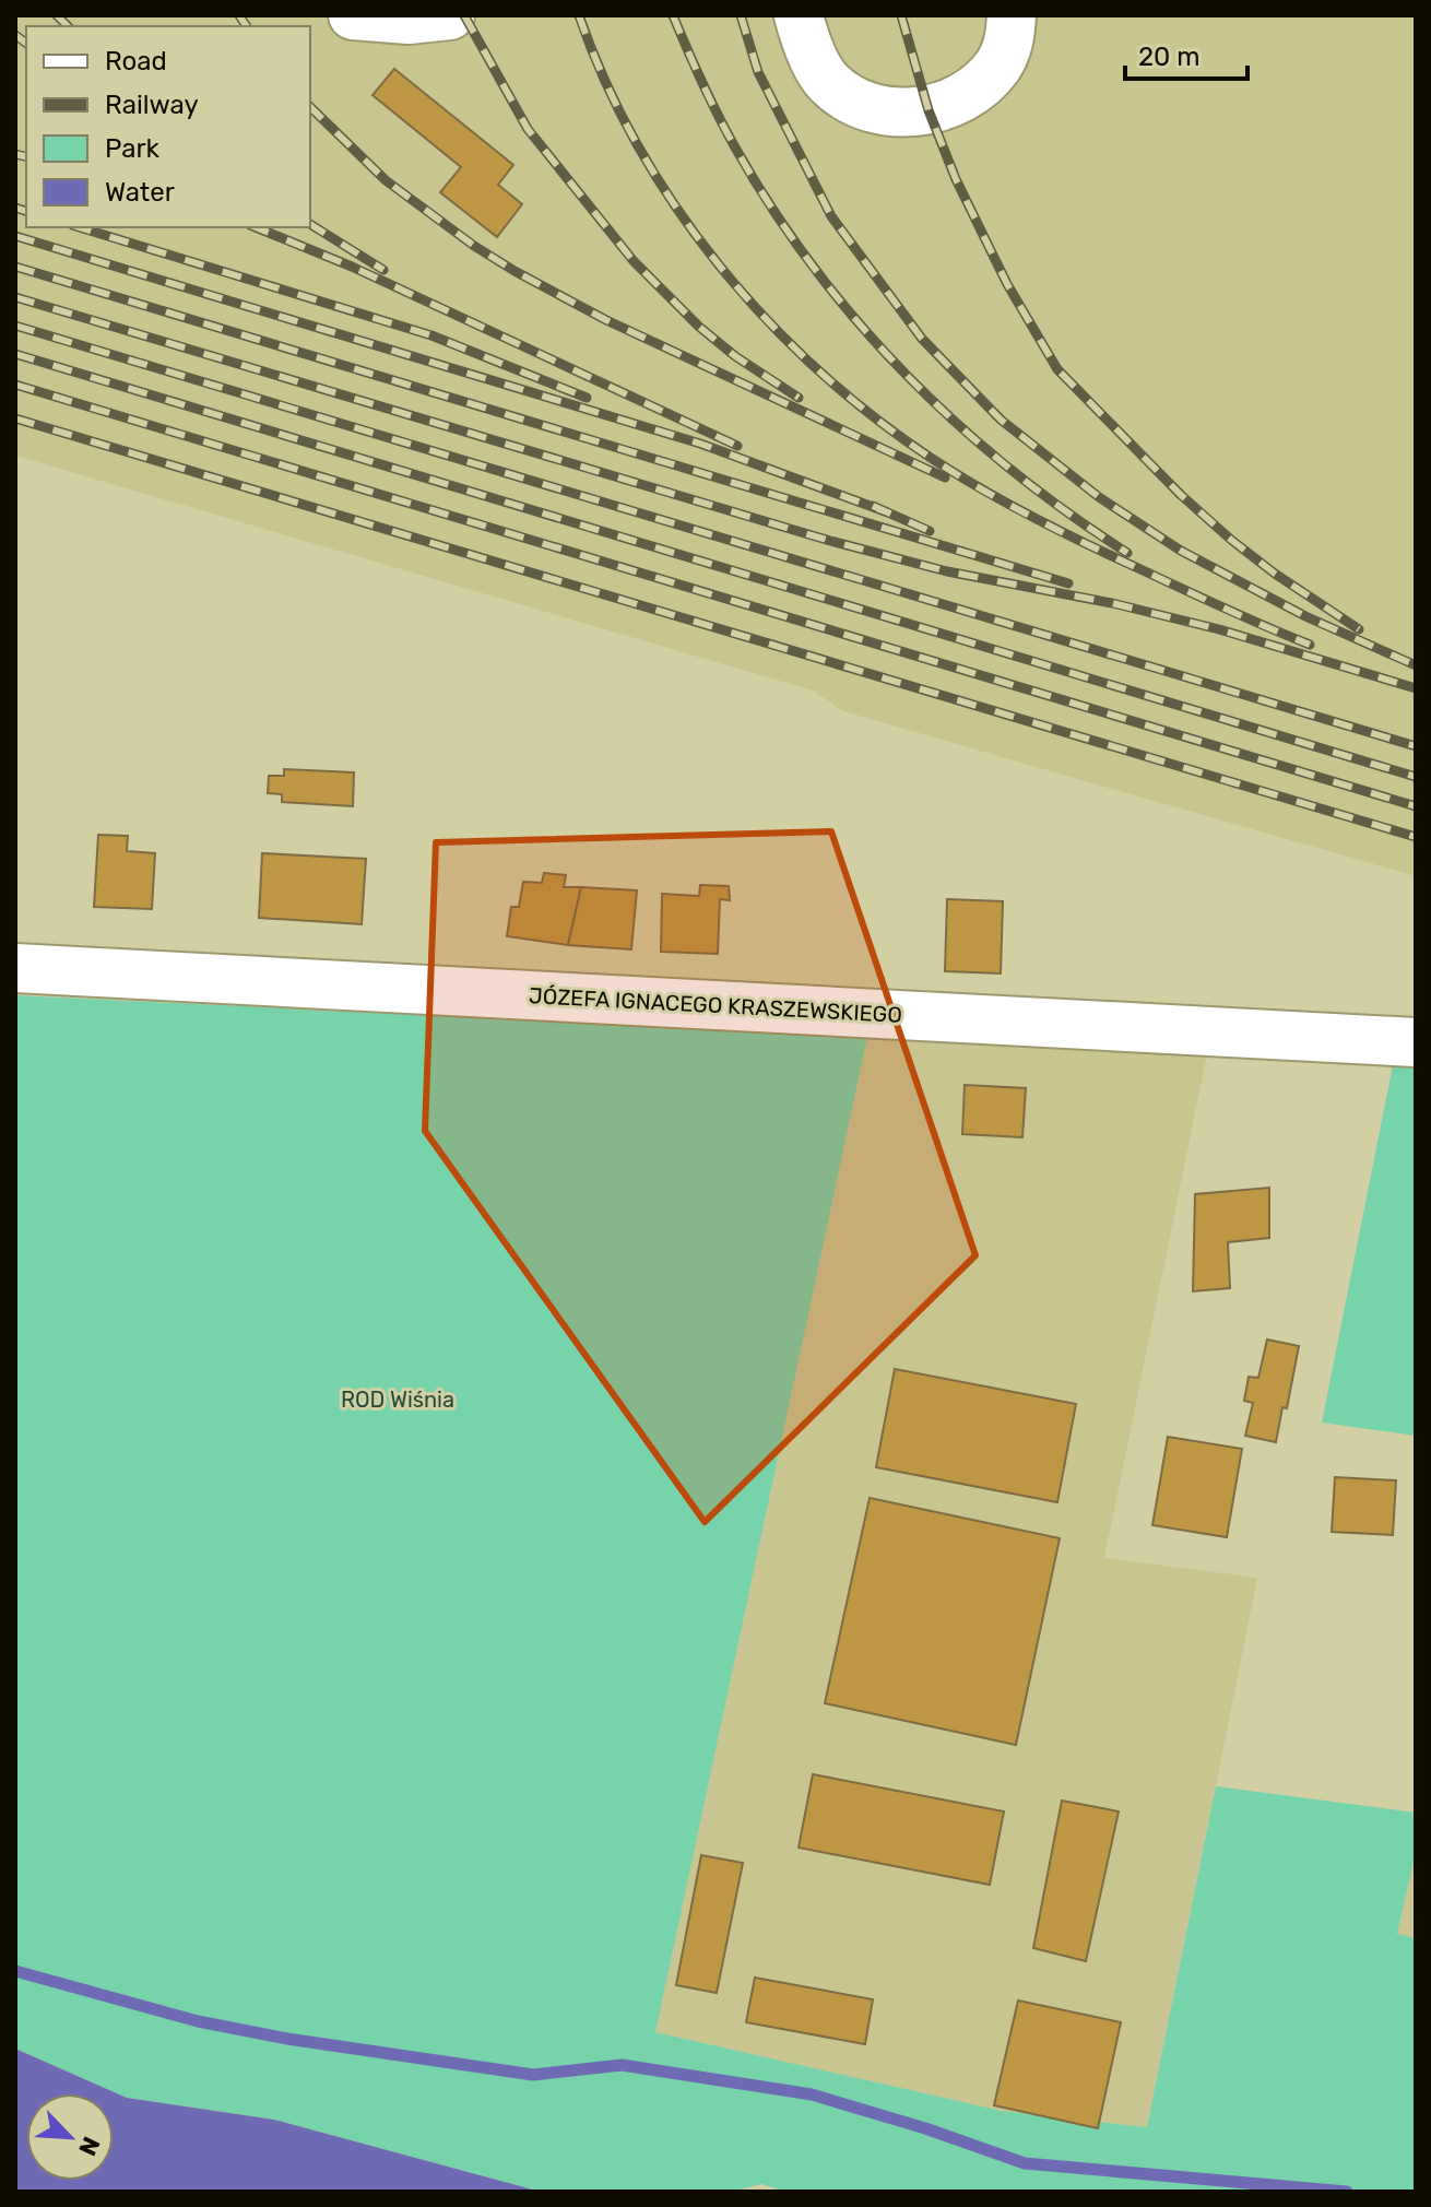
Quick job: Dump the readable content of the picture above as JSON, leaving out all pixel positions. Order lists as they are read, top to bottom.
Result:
{
  "streets": {
    "street": ["JÓZEFA IGNACEGO KRASZEWSKIEGO"]
  },
  "parks": ["ROD Wiśnia"],
  "legend": [
    "Road",
    "Railway",
    "Park",
    "Water"
  ],
  "scale_bar": "20 m",
  "north": "bottom right"
}
